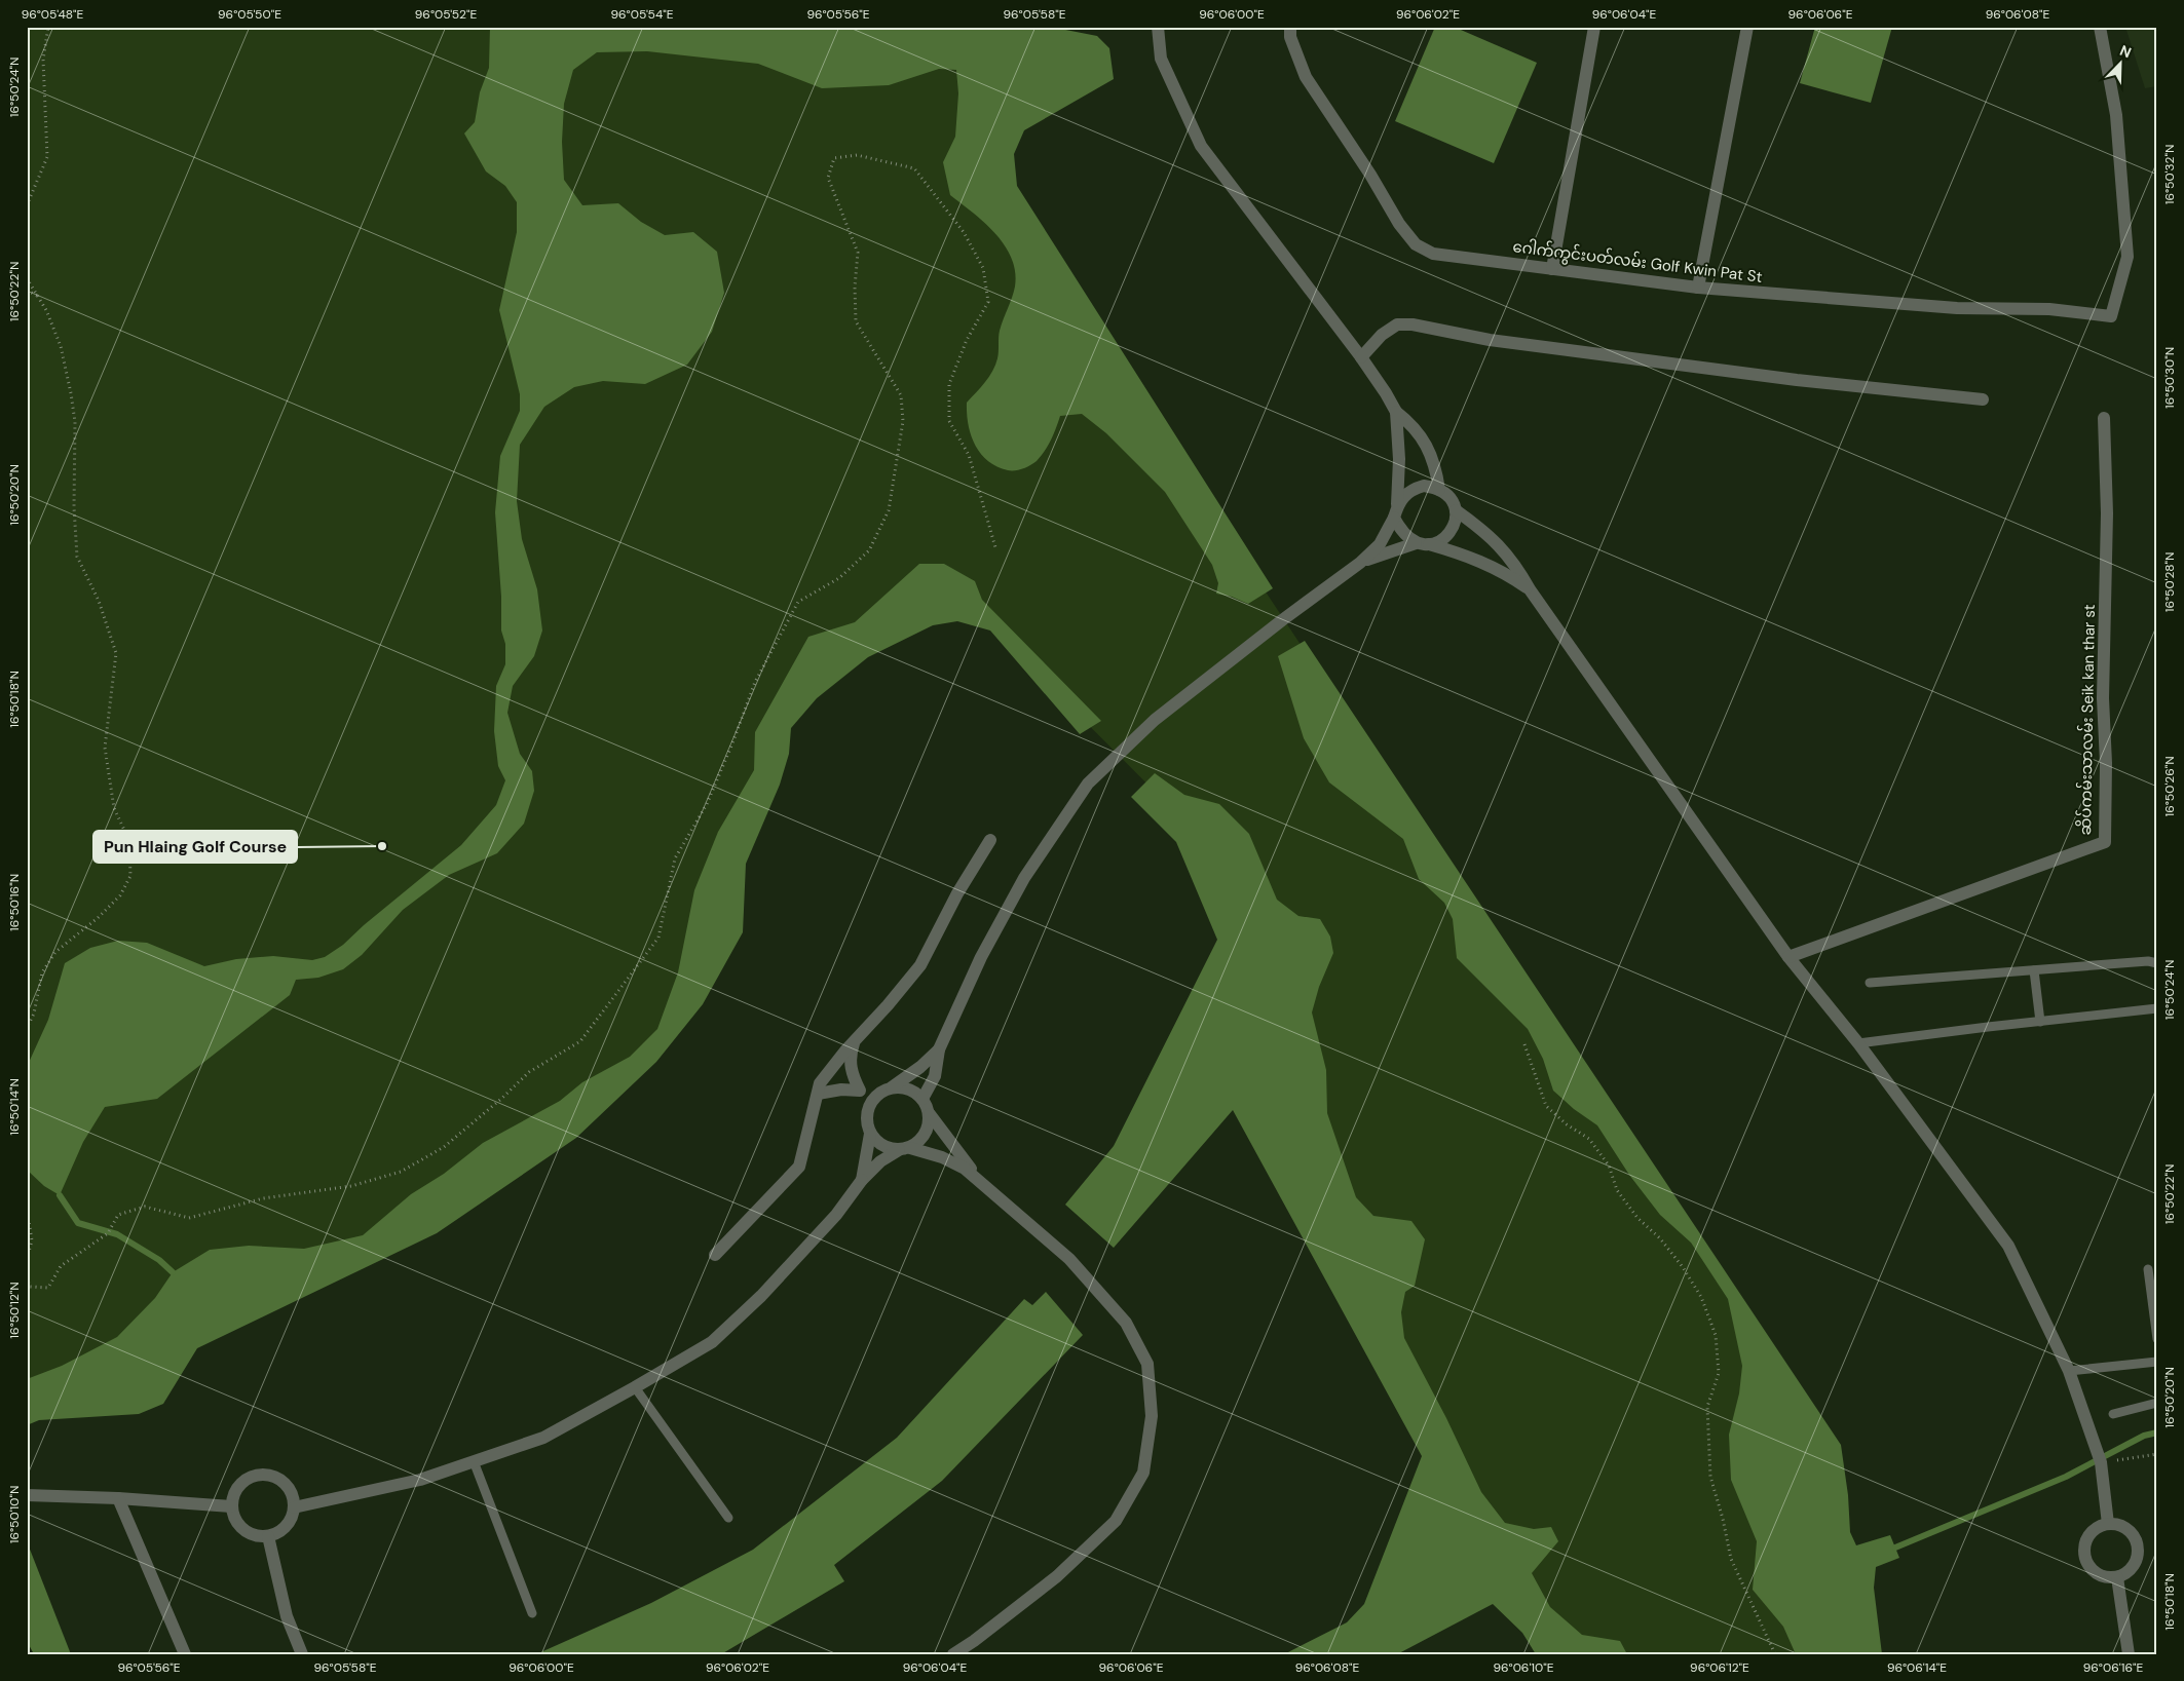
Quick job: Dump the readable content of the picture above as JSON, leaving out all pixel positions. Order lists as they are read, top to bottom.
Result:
{
  "streets": {
    "street": ["ဂေါက်ကွင်းပတ်လမ်း Golf Kwin Pat St", "ဆိပ်ကမ်းသာလမ်း Seik kan thar st"]
  },
  "places": ["Pun Hlaing Golf Course"],
  "north": "top right",
  "coordinates": [
    "96°05'48\"E",
    "96°05'50\"E",
    "96°05'52\"E",
    "96°05'54\"E",
    "96°05'56\"E",
    "96°05'58\"E",
    "96°06'00\"E",
    "96°06'02\"E",
    "96°06'04\"E",
    "96°06'06\"E",
    "96°06'08\"E",
    "16°50'24\"N",
    "16°50'32\"N",
    "16°50'22\"N",
    "16°50'30\"N",
    "16°50'20\"N",
    "16°50'28\"N",
    "16°50'18\"N",
    "16°50'26\"N",
    "16°50'16\"N",
    "16°50'14\"N",
    "16°50'12\"N",
    "16°50'10\"N",
    "96°06'10\"E",
    "96°06'12\"E",
    "96°06'14\"E",
    "96°06'16\"E"
  ]
}
